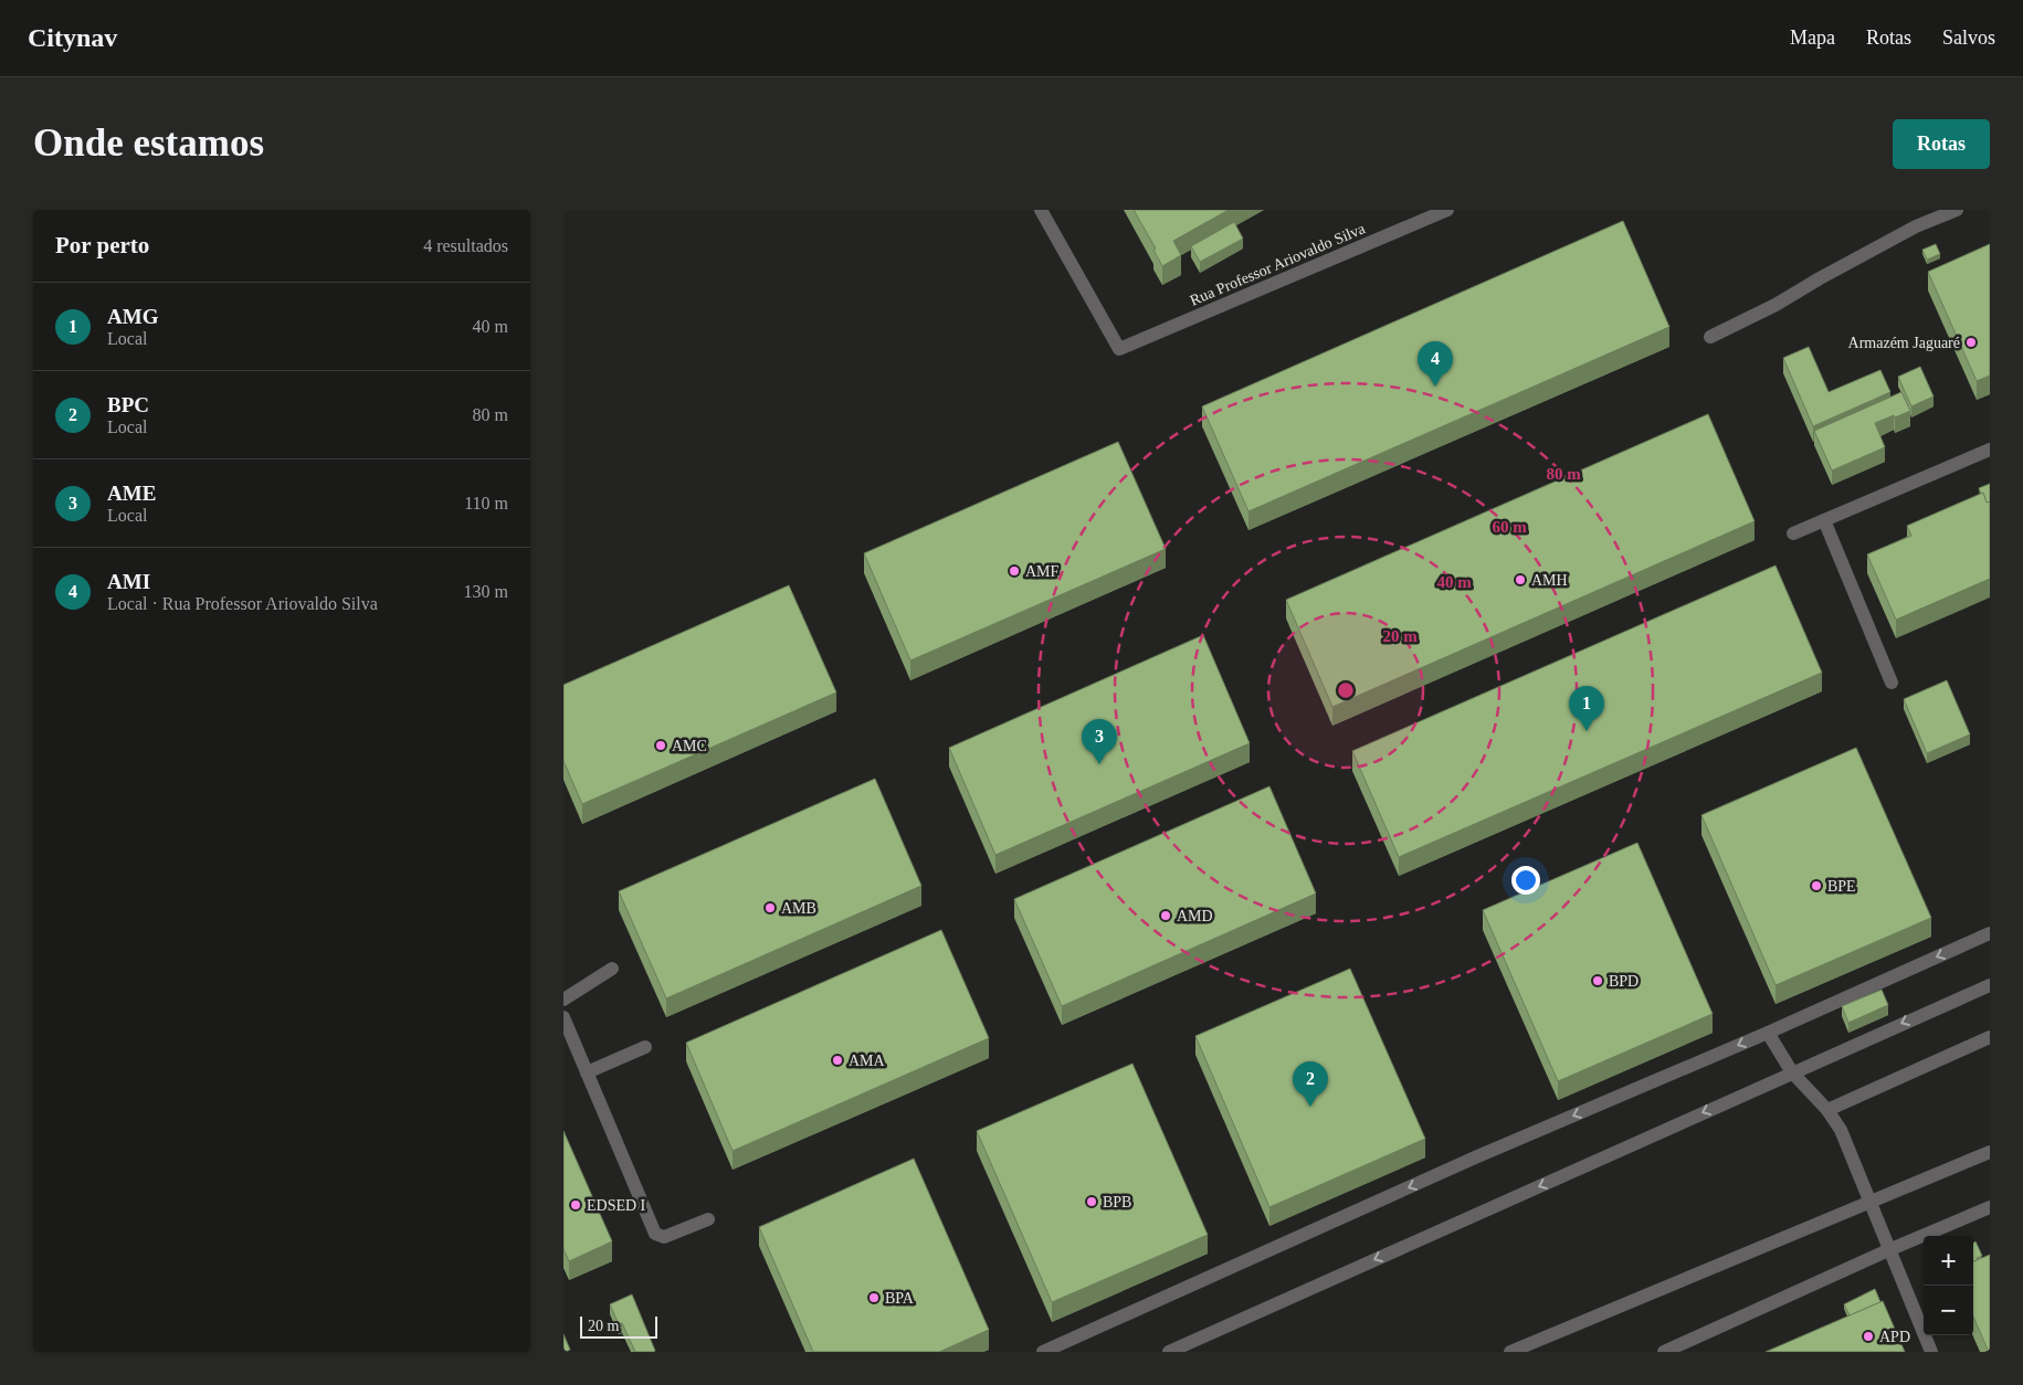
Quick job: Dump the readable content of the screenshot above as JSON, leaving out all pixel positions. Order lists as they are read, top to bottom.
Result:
{
  "streets": {
    "street": ["Rua Professor Ariovaldo Silva"]
  },
  "places": [
    "Armazém Jaguaré",
    "AMF",
    "AMH",
    "AMC",
    "BPE",
    "AMB",
    "AMD",
    "BPD",
    "AMA",
    "BPB",
    "EDSED I",
    "BPA",
    "APD"
  ],
  "scale_bar": "20 m",
  "page": {
    "header": "Citynav",
    "nav": ["Mapa", "Rotas", "Salvos"],
    "buttons": "Rotas",
    "title": "Onde estamos",
    "heading": ["Por perto", "4 resultados"],
    "list": [
      {
        "mark": "1",
        "name": "AMG",
        "note": "Local",
        "value": "40 m"
      },
      {
        "mark": "2",
        "name": "BPC",
        "note": "Local",
        "value": "80 m"
      },
      {
        "mark": "3",
        "name": "AME",
        "note": "Local",
        "value": "110 m"
      },
      {
        "mark": "4",
        "name": "AMI",
        "note": "Local · Rua Professor Ariovaldo Silva",
        "value": "130 m"
      }
    ],
    "pins": [
      "4",
      "1",
      "3",
      "2"
    ],
    "map_buttons": ["+", "−"],
    "scale": "20 m"
  },
  "rings": [
    "80 m",
    "60 m",
    "40 m",
    "20 m"
  ]
}
